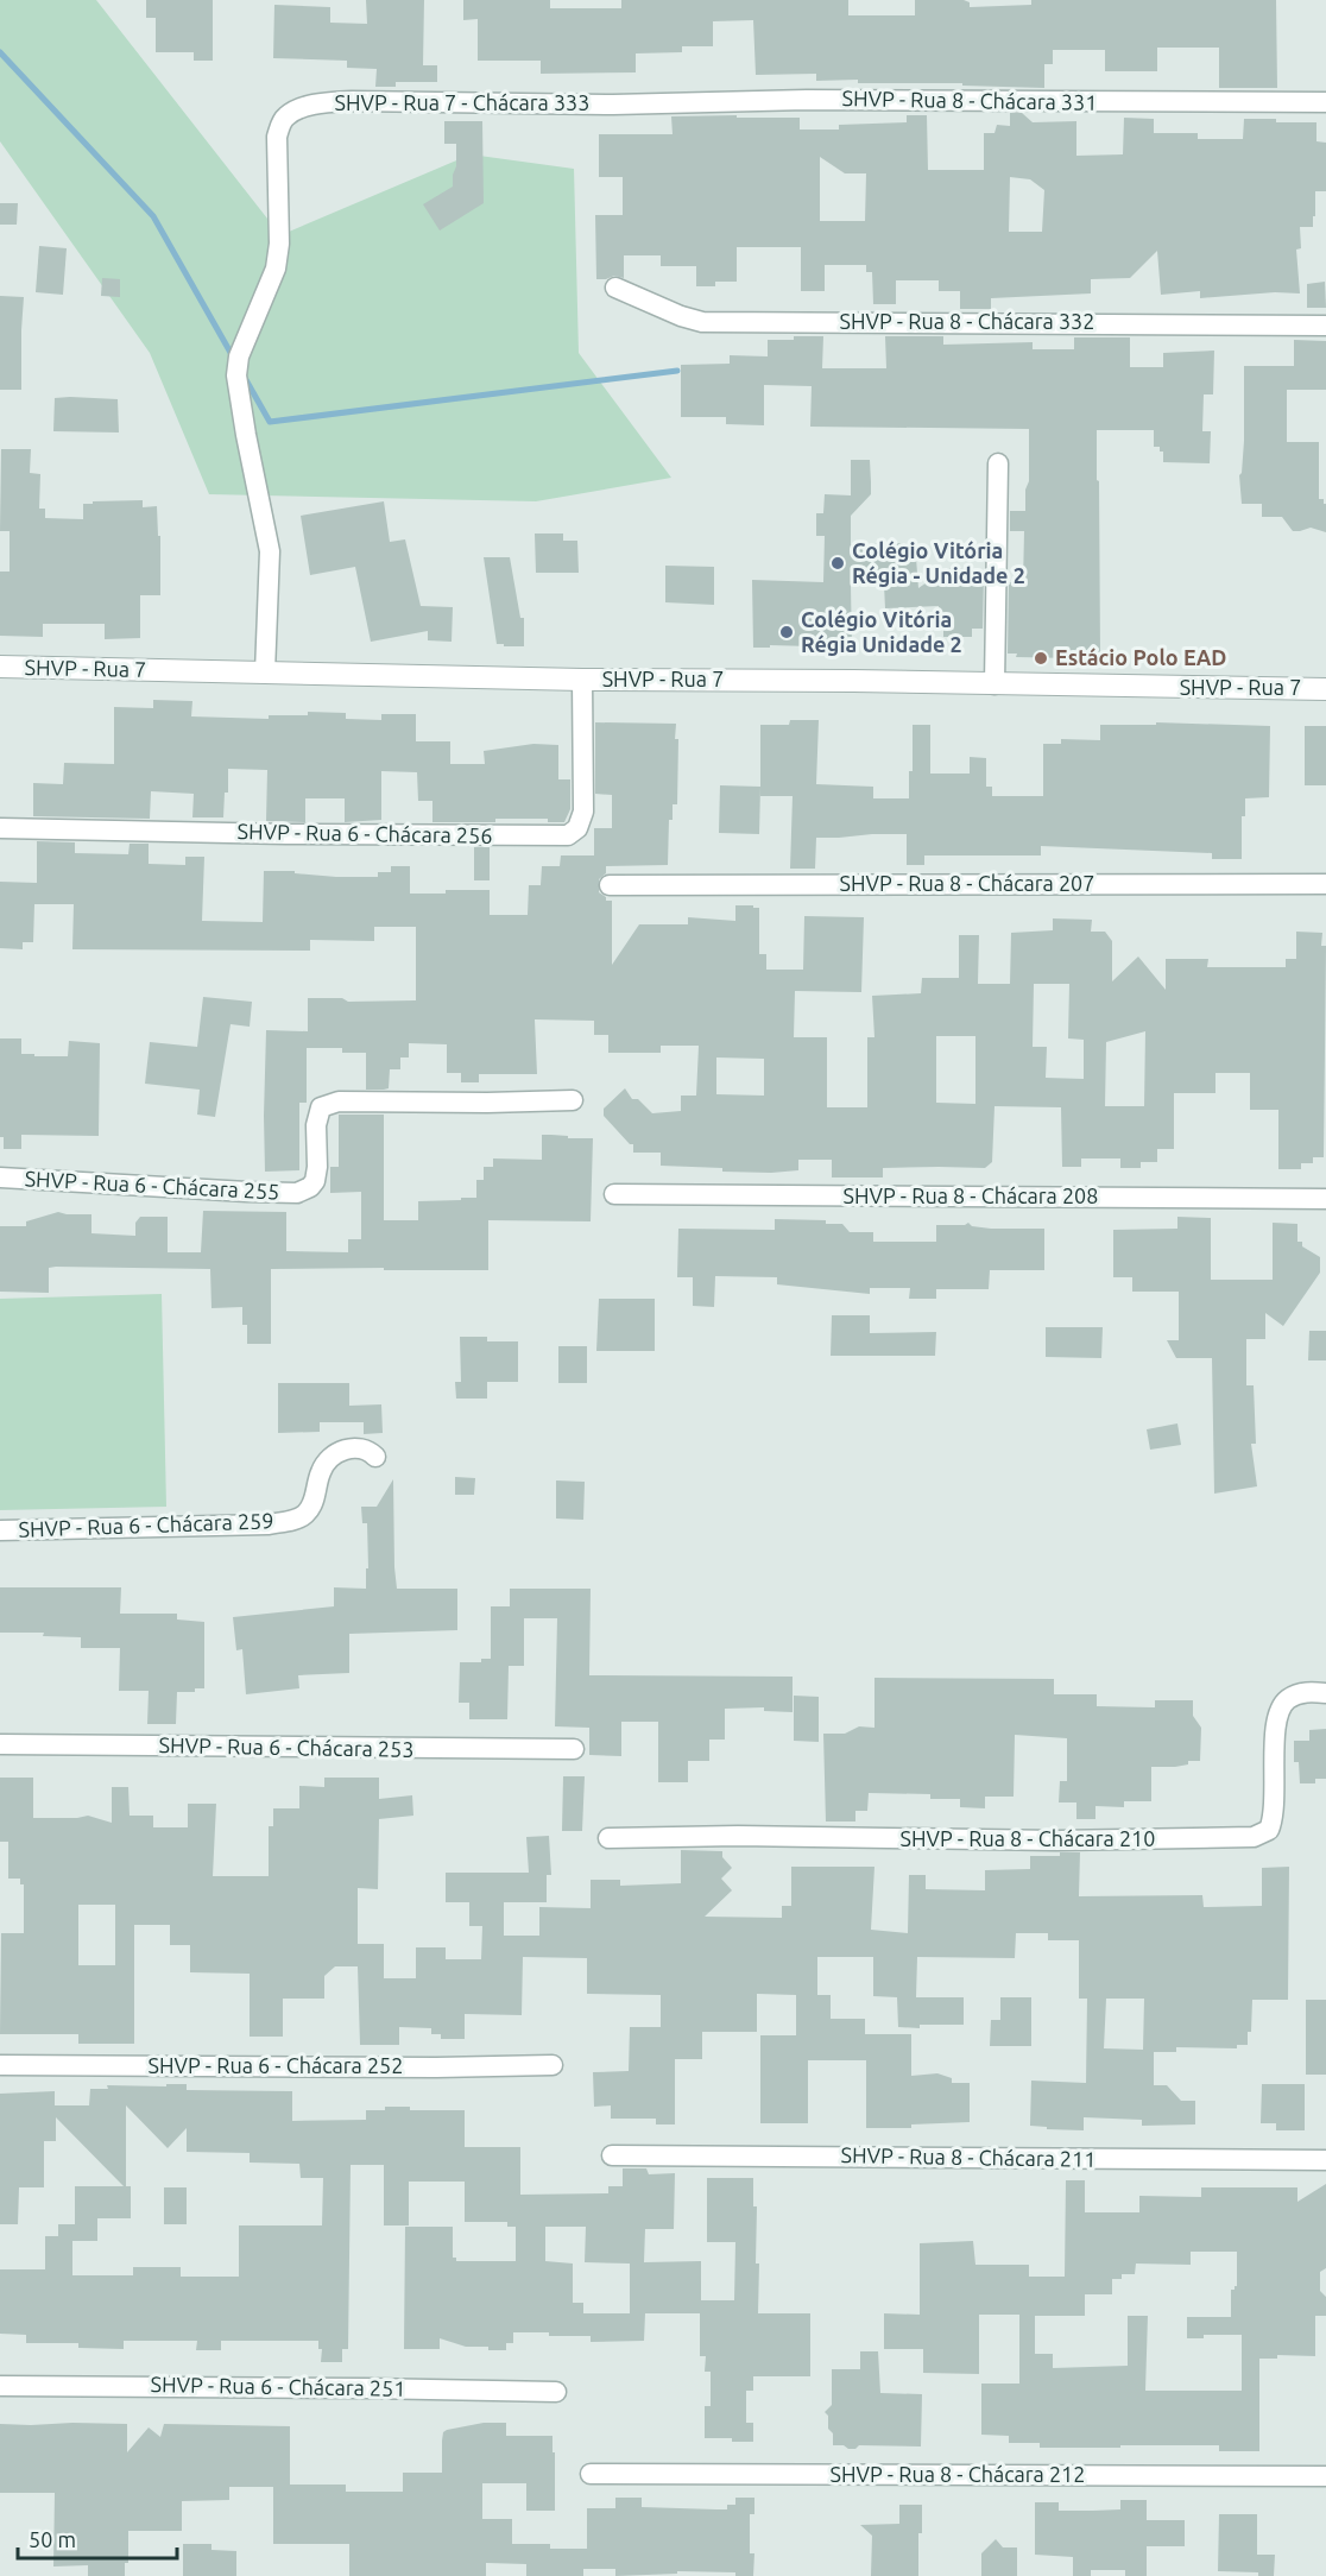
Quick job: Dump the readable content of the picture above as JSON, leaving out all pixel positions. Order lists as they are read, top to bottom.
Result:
{
  "streets": {
    "street": [
      "SHVP - Rua 8 - Chácara 331",
      "SHVP - Rua 7 - Chácara 333",
      "SHVP - Rua 8 - Chácara 332",
      "SHVP - Rua 7",
      "SHVP - Rua 6 - Chácara 256",
      "SHVP - Rua 8 - Chácara 207",
      "SHVP - Rua 6 - Chácara 255",
      "SHVP - Rua 8 - Chácara 208",
      "SHVP - Rua 6 - Chácara 259",
      "SHVP - Rua 6 - Chácara 253",
      "SHVP - Rua 8 - Chácara 210",
      "SHVP - Rua 6 - Chácara 252",
      "SHVP - Rua 8 - Chácara 211",
      "SHVP - Rua 6 - Chácara 251",
      "SHVP - Rua 8 - Chácara 212"
    ]
  },
  "crossings": [
    ["SHVP - Rua 8 - Chácara 331", "SHVP - Rua 7 - Chácara 333"],
    ["SHVP - Rua 7 - Chácara 333", "SHVP - Rua 7"],
    ["SHVP - Rua 7", "SHVP - Rua 6 - Chácara 256"]
  ],
  "places": ["Colégio Vitória Régia - Unidade 2", "Colégio Vitória Régia Unidade 2", "Estácio Polo EAD"],
  "scale_bar": "50 m"
}
